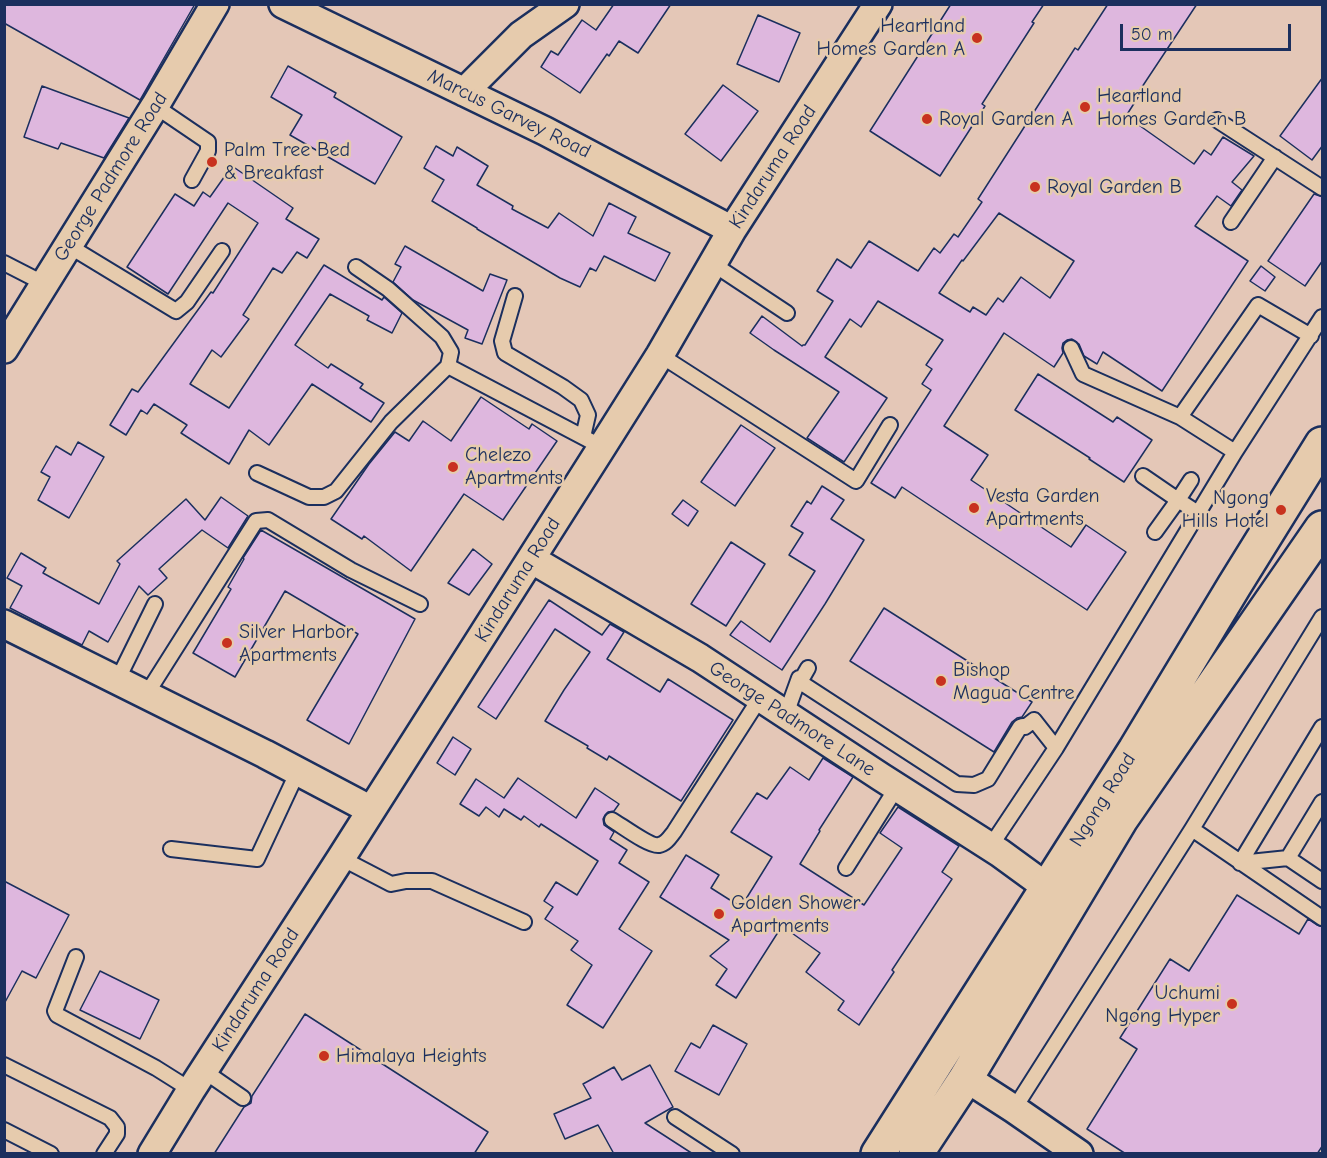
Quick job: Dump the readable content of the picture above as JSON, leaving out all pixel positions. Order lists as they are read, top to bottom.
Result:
{
  "streets": {
    "main road": ["Ngong Road"],
    "street": [
      "Marcus Garvey Road",
      "Kindaruma Road",
      "George Padmore Road",
      "George Padmore Lane"
    ]
  },
  "crossings": [
    ["Marcus Garvey Road", "Kindaruma Road"],
    ["Kindaruma Road", "George Padmore Lane"],
    ["George Padmore Lane", "Ngong Road"]
  ],
  "places": [
    "Heartland Homes Garden A",
    "Heartland Homes Garden B",
    "Royal Garden A",
    "Palm Tree Bed & Breakfast",
    "Royal Garden B",
    "Chelezo Apartments",
    "Vesta Garden Apartments",
    "Ngong Hills Hotel",
    "Silver Harbor Apartments",
    "Bishop Magua Centre",
    "Golden Shower Apartments",
    "Uchumi Ngong Hyper",
    "Himalaya Heights"
  ],
  "scale_bar": "50 m"
}
